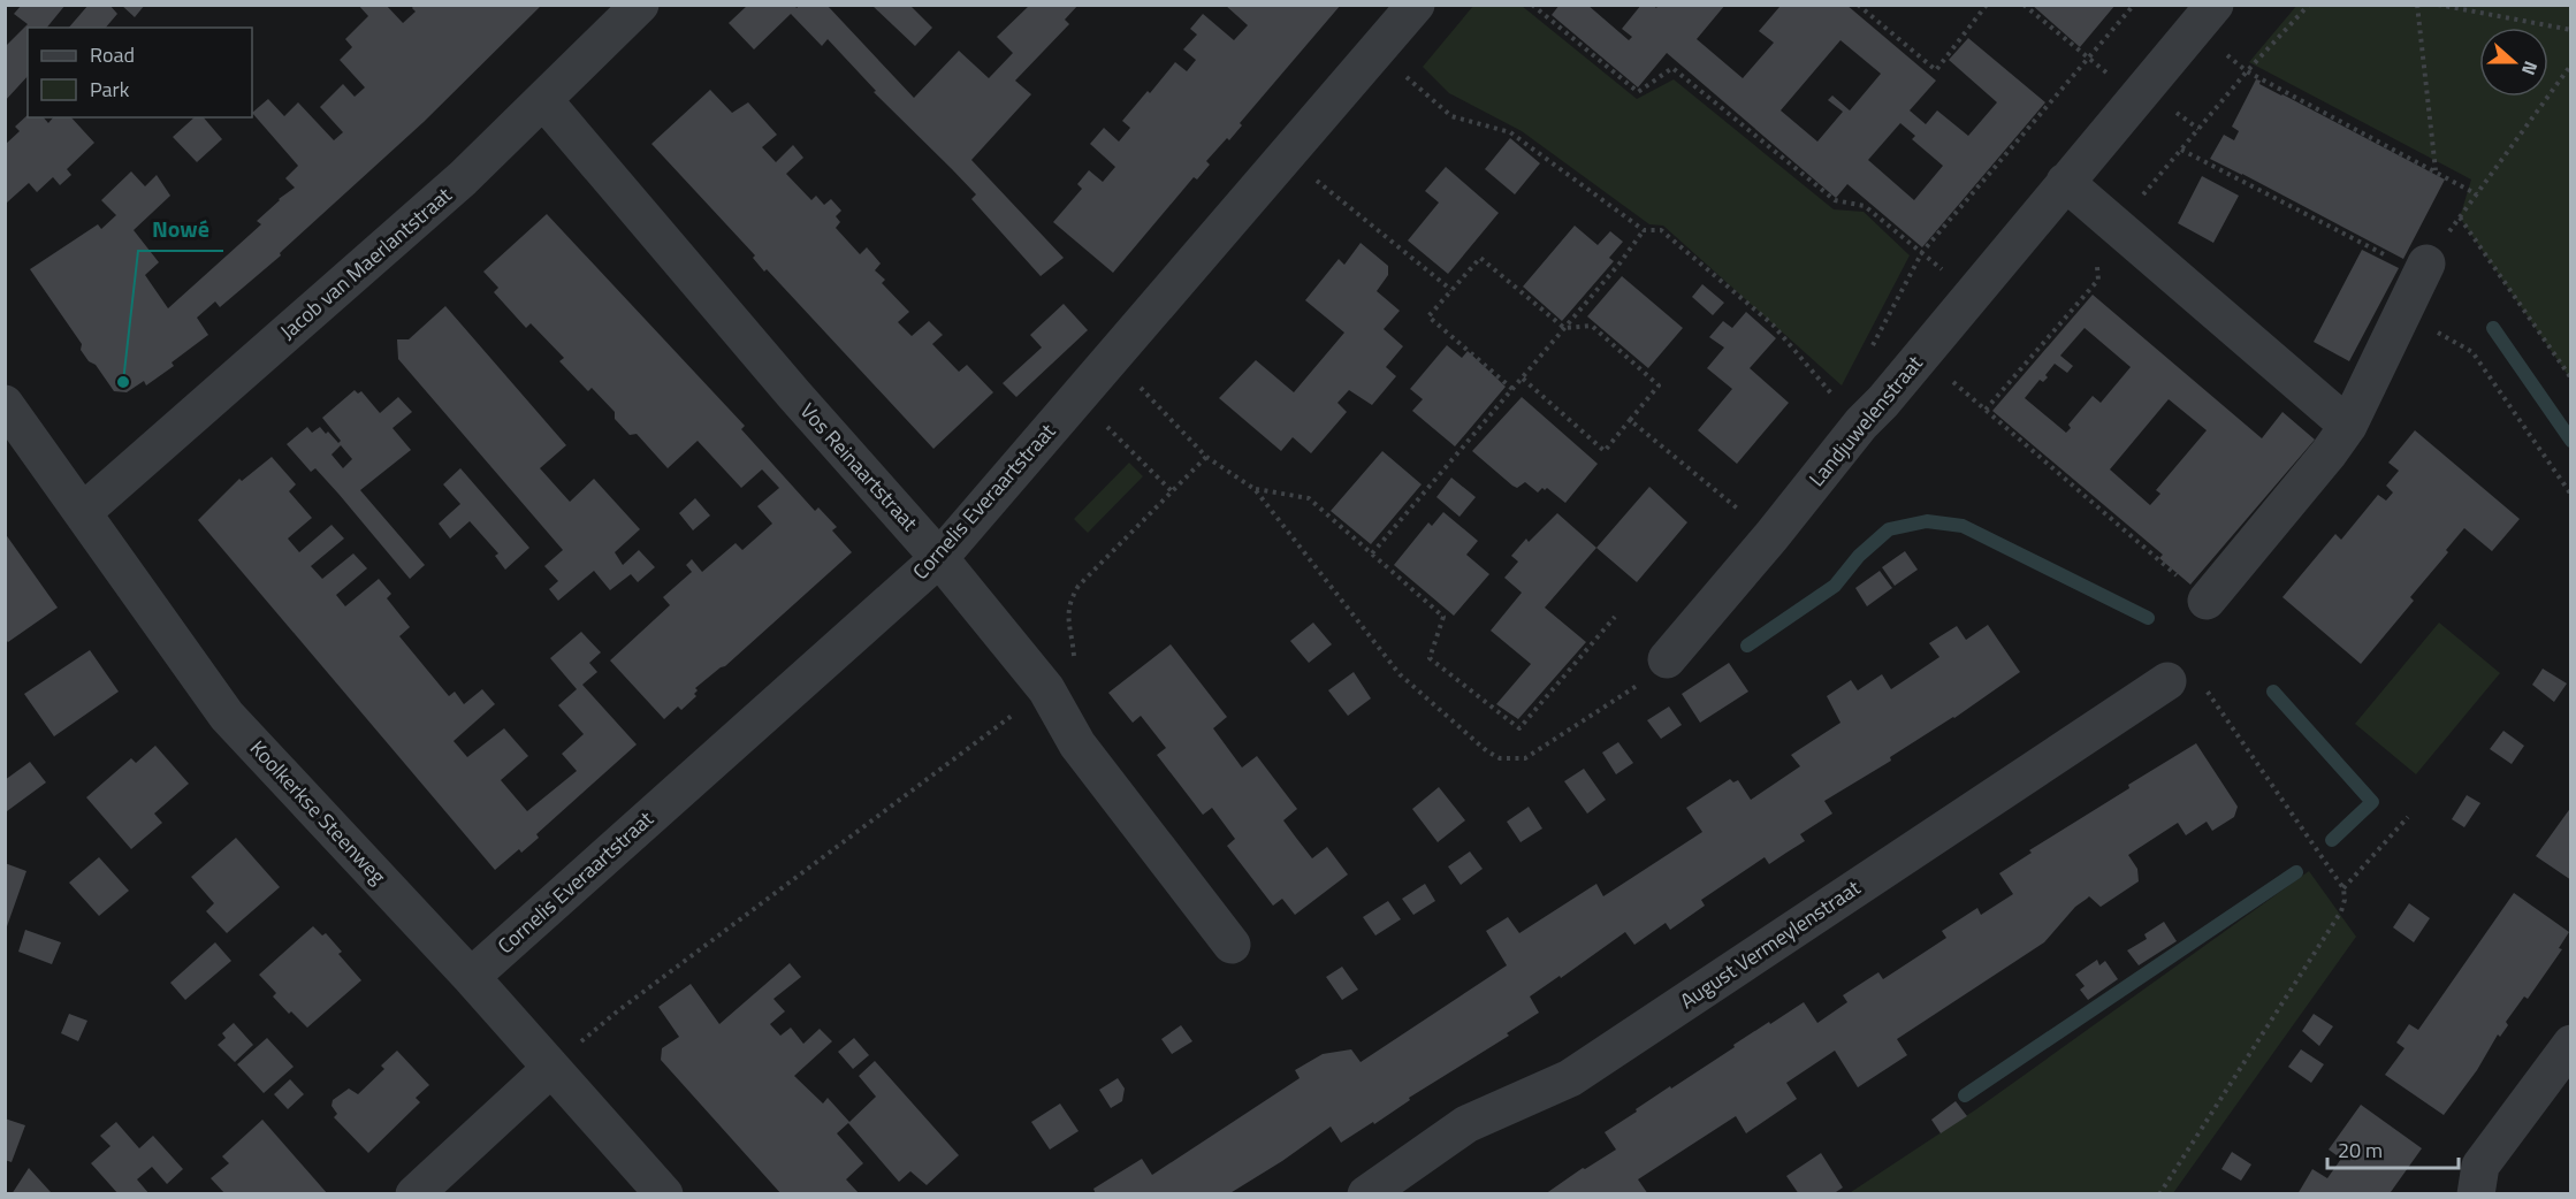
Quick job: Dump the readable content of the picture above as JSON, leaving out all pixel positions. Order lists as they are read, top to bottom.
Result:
{
  "streets": {
    "street": [
      "Jacob van Maerlantstraat",
      "Landjuwelenstraat",
      "Vos Reinaartstraat",
      "Cornelis Everaartstraat",
      "Koolkerkse Steenweg",
      "August Vermeylenstraat"
    ]
  },
  "crossings": [
    ["Jacob van Maerlantstraat", "Vos Reinaartstraat"],
    ["Jacob van Maerlantstraat", "Koolkerkse Steenweg"],
    ["Vos Reinaartstraat", "Cornelis Everaartstraat"],
    ["Cornelis Everaartstraat", "Koolkerkse Steenweg"]
  ],
  "places": ["Nowé"],
  "legend": ["Road", "Park"],
  "scale_bar": "20 m",
  "north": "right"
}
